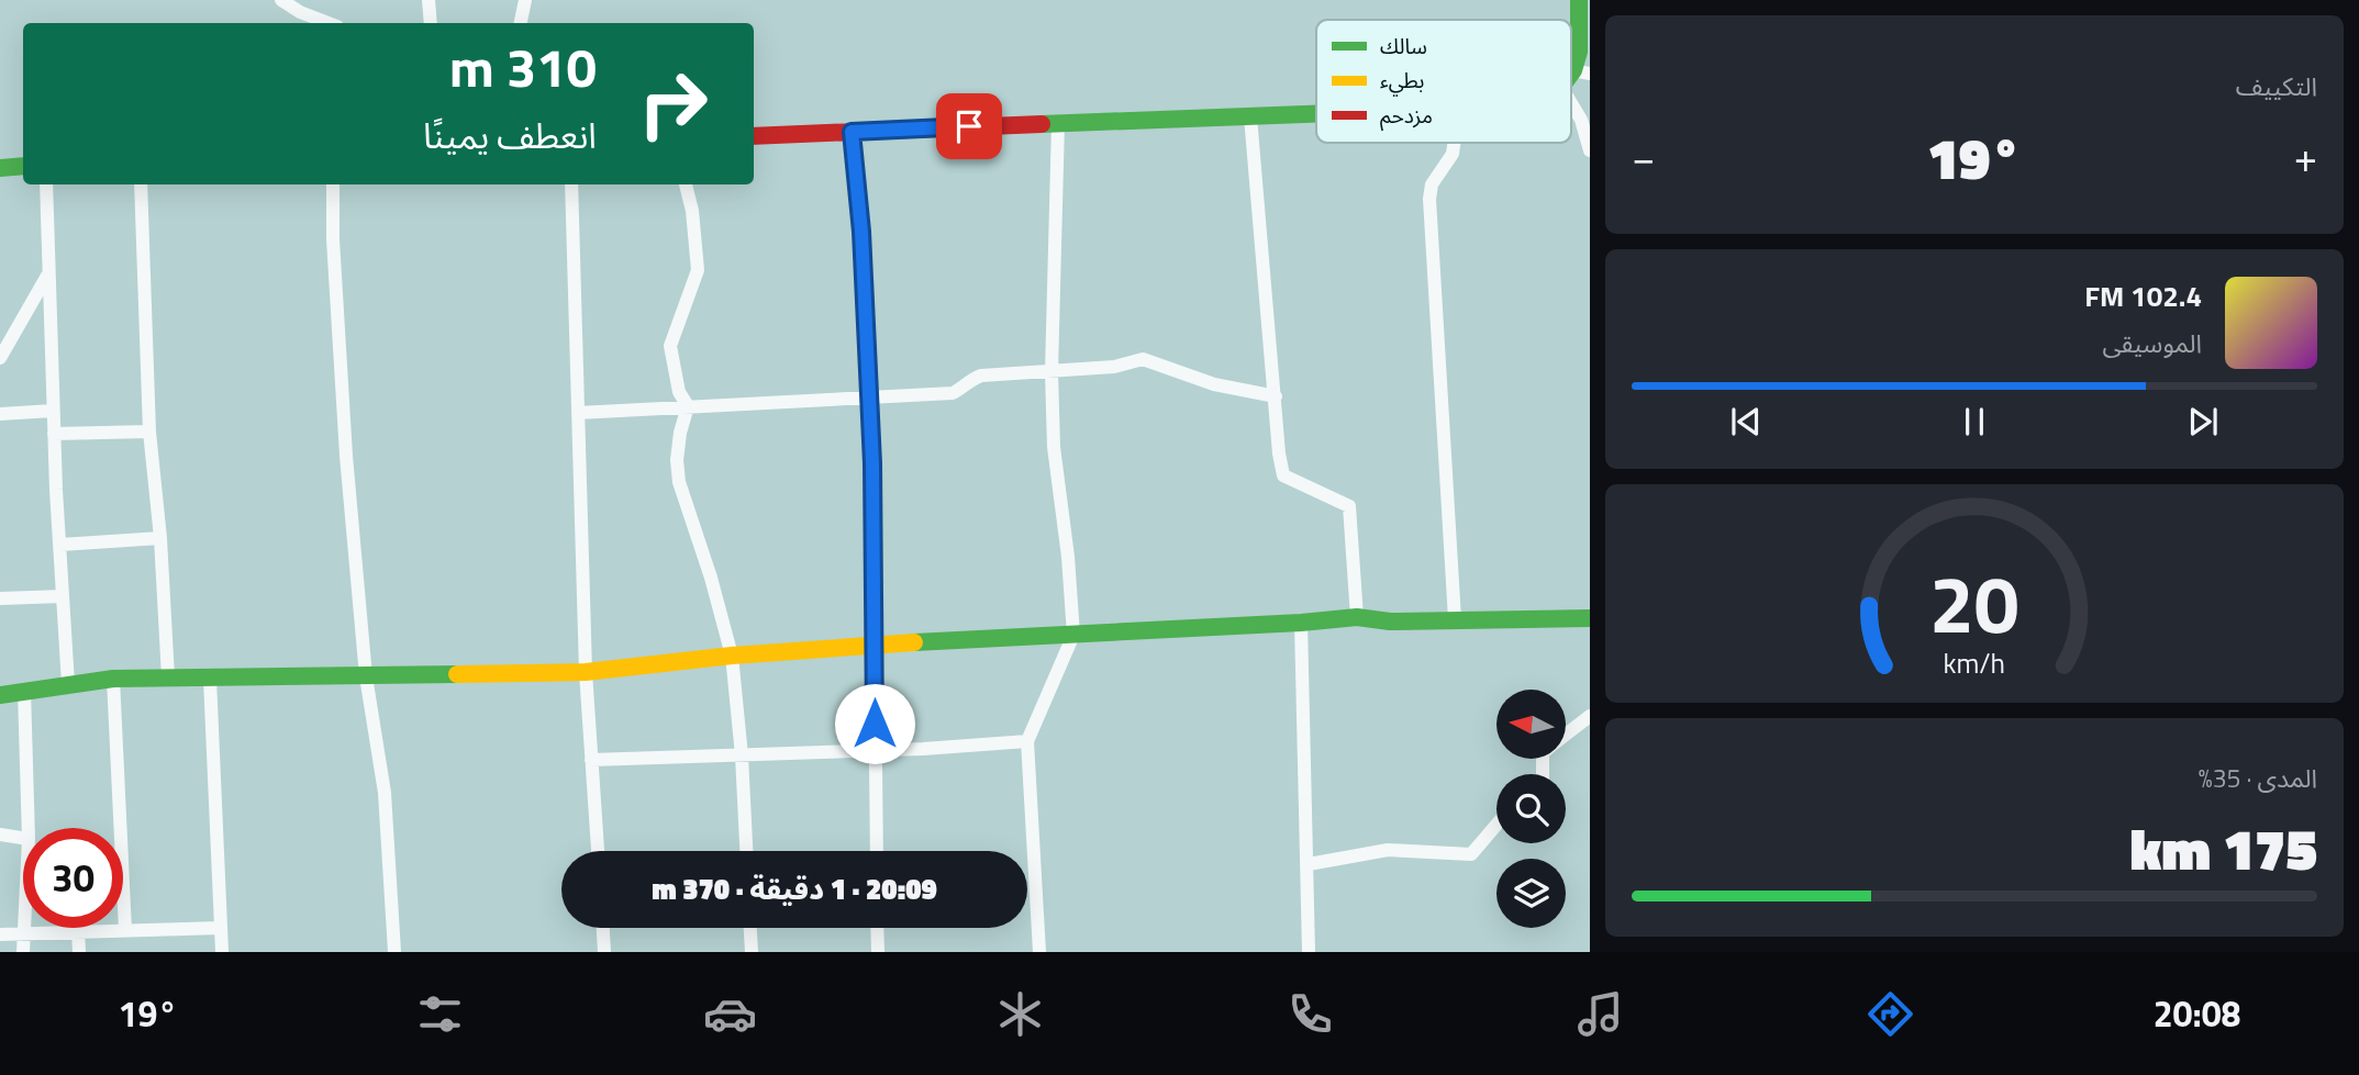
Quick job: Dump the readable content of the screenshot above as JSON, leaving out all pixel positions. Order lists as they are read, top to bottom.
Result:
{
  "legend": ["سالك", "بطيء", "مزدحم"],
  "north": "left",
  "page": {
    "tile": [
      "التكييف",
      ["المدى · 35%", "175 km"]
    ],
    "turn": ["310 m", "انعطف يمينًا"],
    "heat": ["−", "19°", "+"],
    "song": ["102.4 FM", "الموسيقى"],
    "limit": "30",
    "trip": "20:09 · 1 دقيقة · 370 m",
    "tabs": ["20:08", "19°"],
    "gauge": ["20", "km/h"]
  }
}
